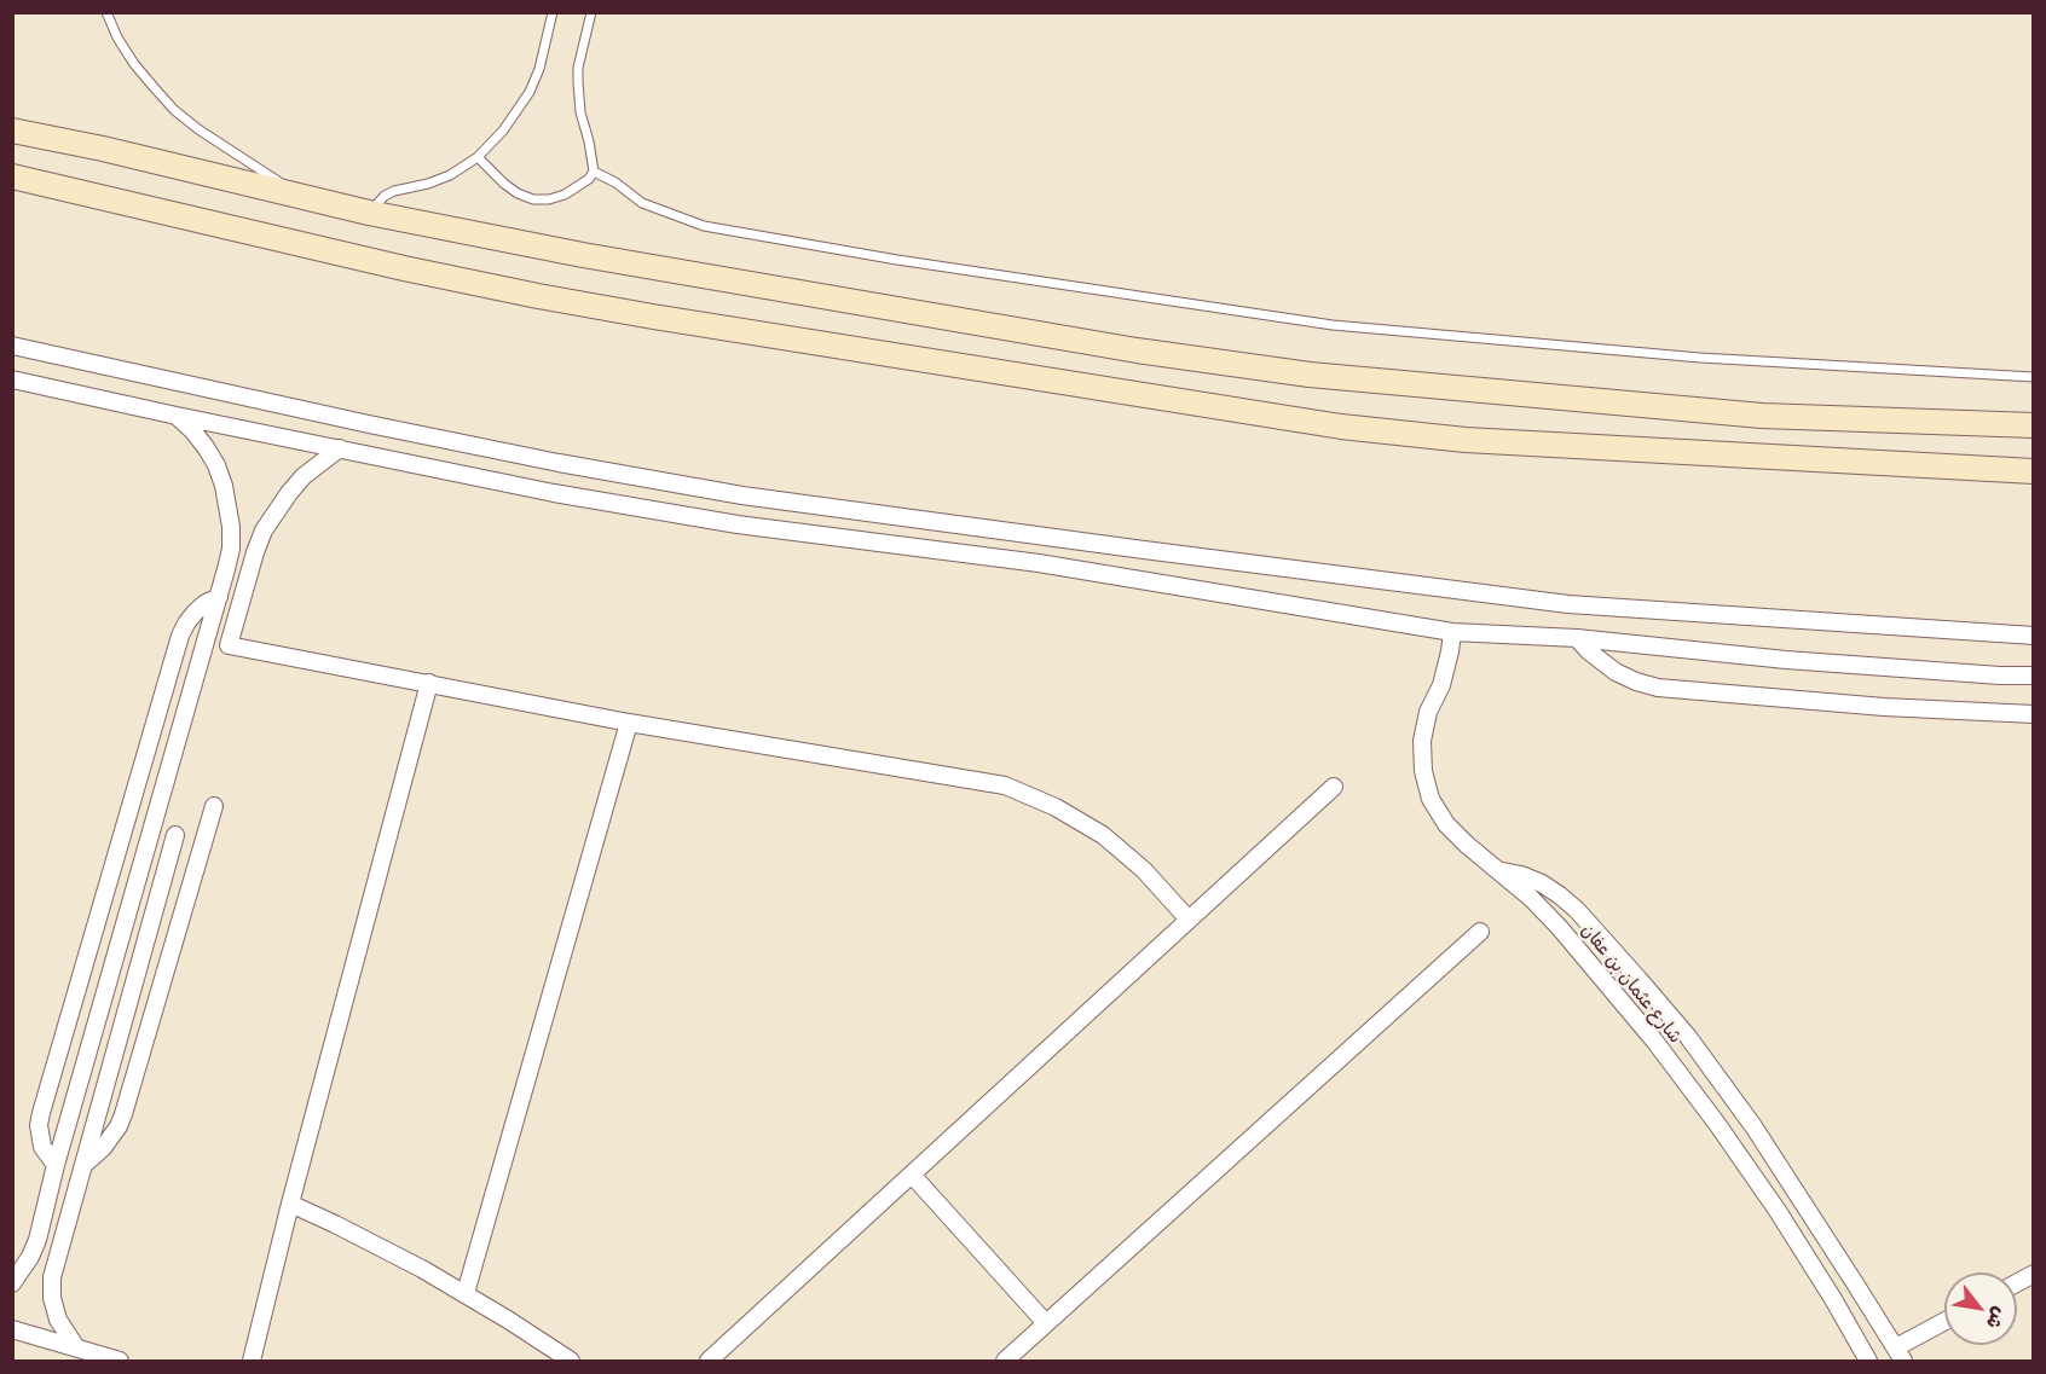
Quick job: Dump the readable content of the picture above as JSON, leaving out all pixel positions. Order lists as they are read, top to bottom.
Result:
{
  "streets": {
    "street": ["شارع عثمان بن عفان"]
  },
  "north": "bottom right"
}
